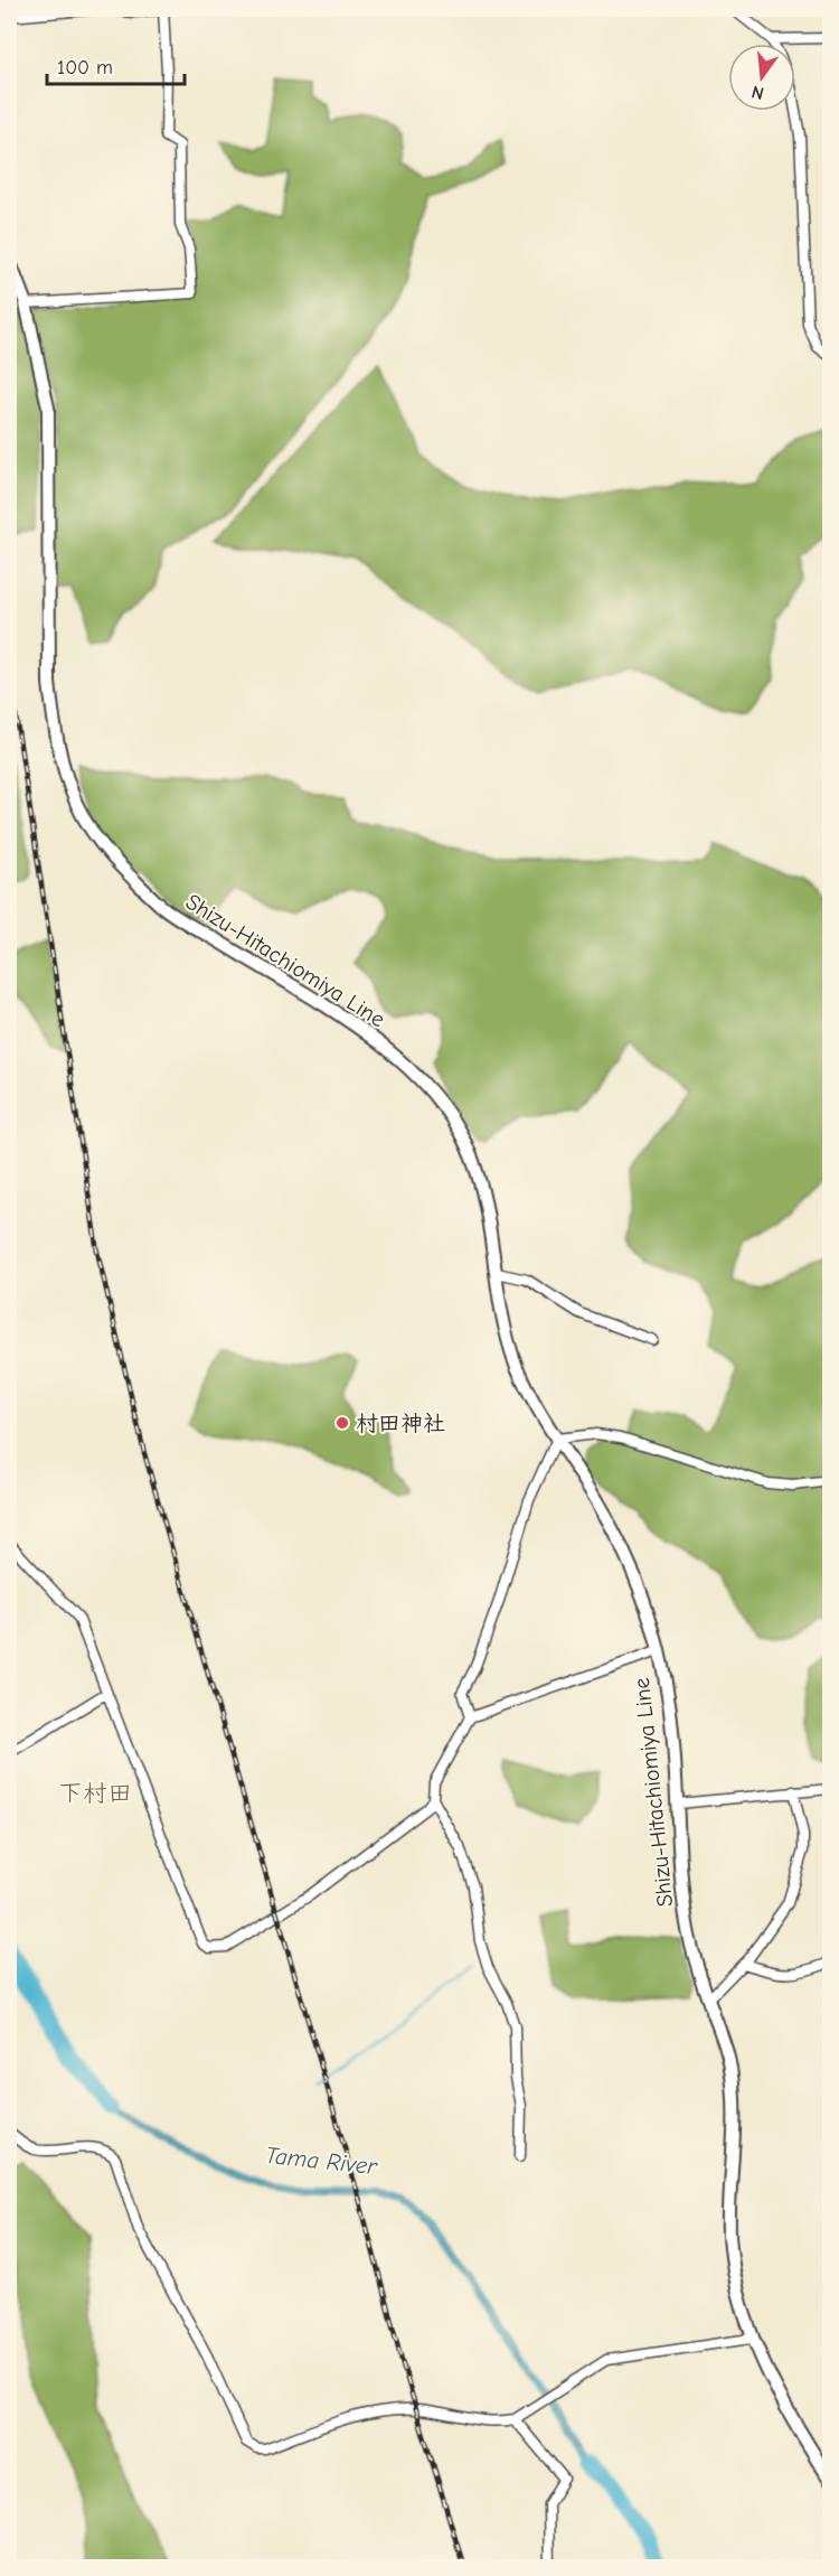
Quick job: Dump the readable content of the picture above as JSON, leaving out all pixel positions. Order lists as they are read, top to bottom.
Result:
{
  "streets": {
    "main road": ["Shizu-Hitachiomiya Line"]
  },
  "districts": ["下村田"],
  "water": ["Tama River"],
  "places": ["村田神社"],
  "scale_bar": "100 m",
  "north": "bottom"
}
